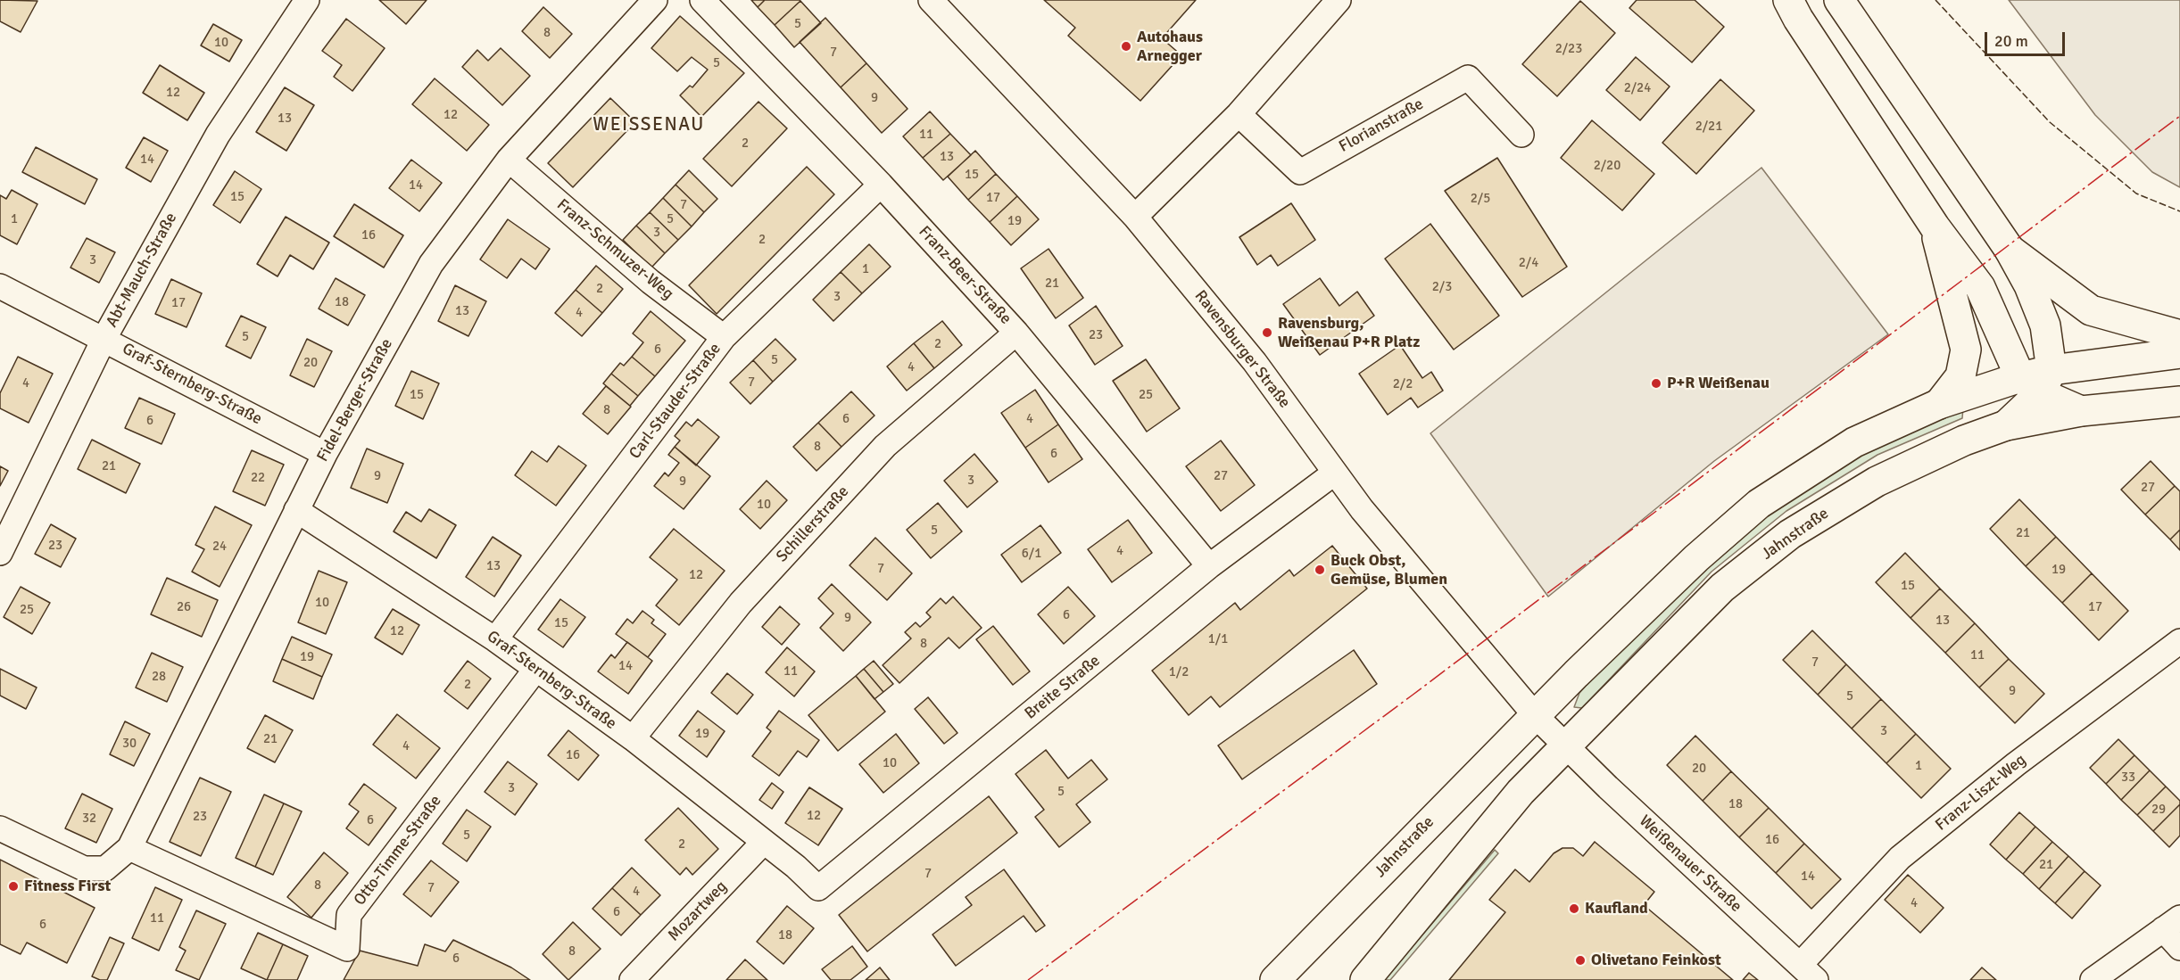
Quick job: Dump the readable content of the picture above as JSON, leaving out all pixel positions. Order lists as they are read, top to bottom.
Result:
{
  "streets": {
    "main road": ["Jahnstraße"],
    "street": [
      "Florianstraße",
      "Franz-Schmuzer-Weg",
      "Abt-Mauch-Straße",
      "Franz-Beer-Straße",
      "Ravensburger Straße",
      "Graf-Sternberg-Straße",
      "Fidel-Berger-Straße",
      "Carl-Stauder-Straße",
      "Schillerstraße",
      "Breite Straße",
      "Franz-Liszt-Weg",
      "Otto-Timme-Straße",
      "Weißenauer Straße",
      "Mozartweg"
    ]
  },
  "crossings": [
    ["Franz-Schmuzer-Weg", "Fidel-Berger-Straße"],
    ["Franz-Schmuzer-Weg", "Carl-Stauder-Straße"],
    ["Abt-Mauch-Straße", "Graf-Sternberg-Straße"],
    ["Franz-Beer-Straße", "Carl-Stauder-Straße"],
    ["Franz-Beer-Straße", "Schillerstraße"],
    ["Franz-Beer-Straße", "Breite Straße"],
    ["Ravensburger Straße", "Jahnstraße"],
    ["Ravensburger Straße", "Breite Straße"],
    ["Graf-Sternberg-Straße", "Fidel-Berger-Straße"],
    ["Graf-Sternberg-Straße", "Carl-Stauder-Straße"],
    ["Graf-Sternberg-Straße", "Schillerstraße"],
    ["Graf-Sternberg-Straße", "Breite Straße"],
    ["Graf-Sternberg-Straße", "Otto-Timme-Straße"],
    ["Graf-Sternberg-Straße", "Mozartweg"],
    ["Fidel-Berger-Straße", "Otto-Timme-Straße"],
    ["Jahnstraße", "Weißenauer Straße"],
    ["Franz-Liszt-Weg", "Weißenauer Straße"]
  ],
  "districts": ["WEISSENAU"],
  "places": [
    "Autohaus Arnegger",
    "Ravensburg, Weißenau P+R Platz",
    "P+R Weißenau",
    "Buck Obst, Gemüse, Blumen",
    "Fitness First",
    "Kaufland",
    "Olivetano Feinkost"
  ],
  "house_numbers": [
    "5",
    "8",
    "10",
    "2/23",
    "7",
    "5",
    "2/24",
    "12",
    "9",
    "12",
    "13",
    "2/21",
    "11",
    "2",
    "13",
    "14",
    "2/20",
    "15",
    "14",
    "15",
    "17",
    "2/5",
    "7",
    "1",
    "5",
    "19",
    "3",
    "16",
    "2",
    "3",
    "2/4",
    "1",
    "21",
    "2/3",
    "2",
    "3",
    "18",
    "17",
    "13",
    "4",
    "23",
    "5",
    "2",
    "6",
    "5",
    "20",
    "4",
    "7",
    "4",
    "2/2",
    "15",
    "25",
    "8",
    "6",
    "4",
    "6",
    "8",
    "6",
    "21",
    "9",
    "27",
    "22",
    "3",
    "9",
    "27",
    "10",
    "5",
    "21",
    "23",
    "24",
    "4",
    "6/1",
    "13",
    "7",
    "19",
    "12",
    "15",
    "10",
    "26",
    "17",
    "25",
    "6",
    "9",
    "13",
    "15",
    "12",
    "1/1",
    "8",
    "11",
    "19",
    "7",
    "14",
    "11",
    "1/2",
    "28",
    "2",
    "9",
    "5",
    "3",
    "19",
    "21",
    "30",
    "4",
    "16",
    "10",
    "1",
    "20",
    "33",
    "3",
    "5",
    "18",
    "29",
    "12",
    "23",
    "32",
    "6",
    "5",
    "16",
    "2",
    "21",
    "7",
    "14",
    "8",
    "7",
    "4",
    "4",
    "6",
    "11",
    "6",
    "18",
    "8",
    "6"
  ],
  "scale_bar": "20 m"
}
